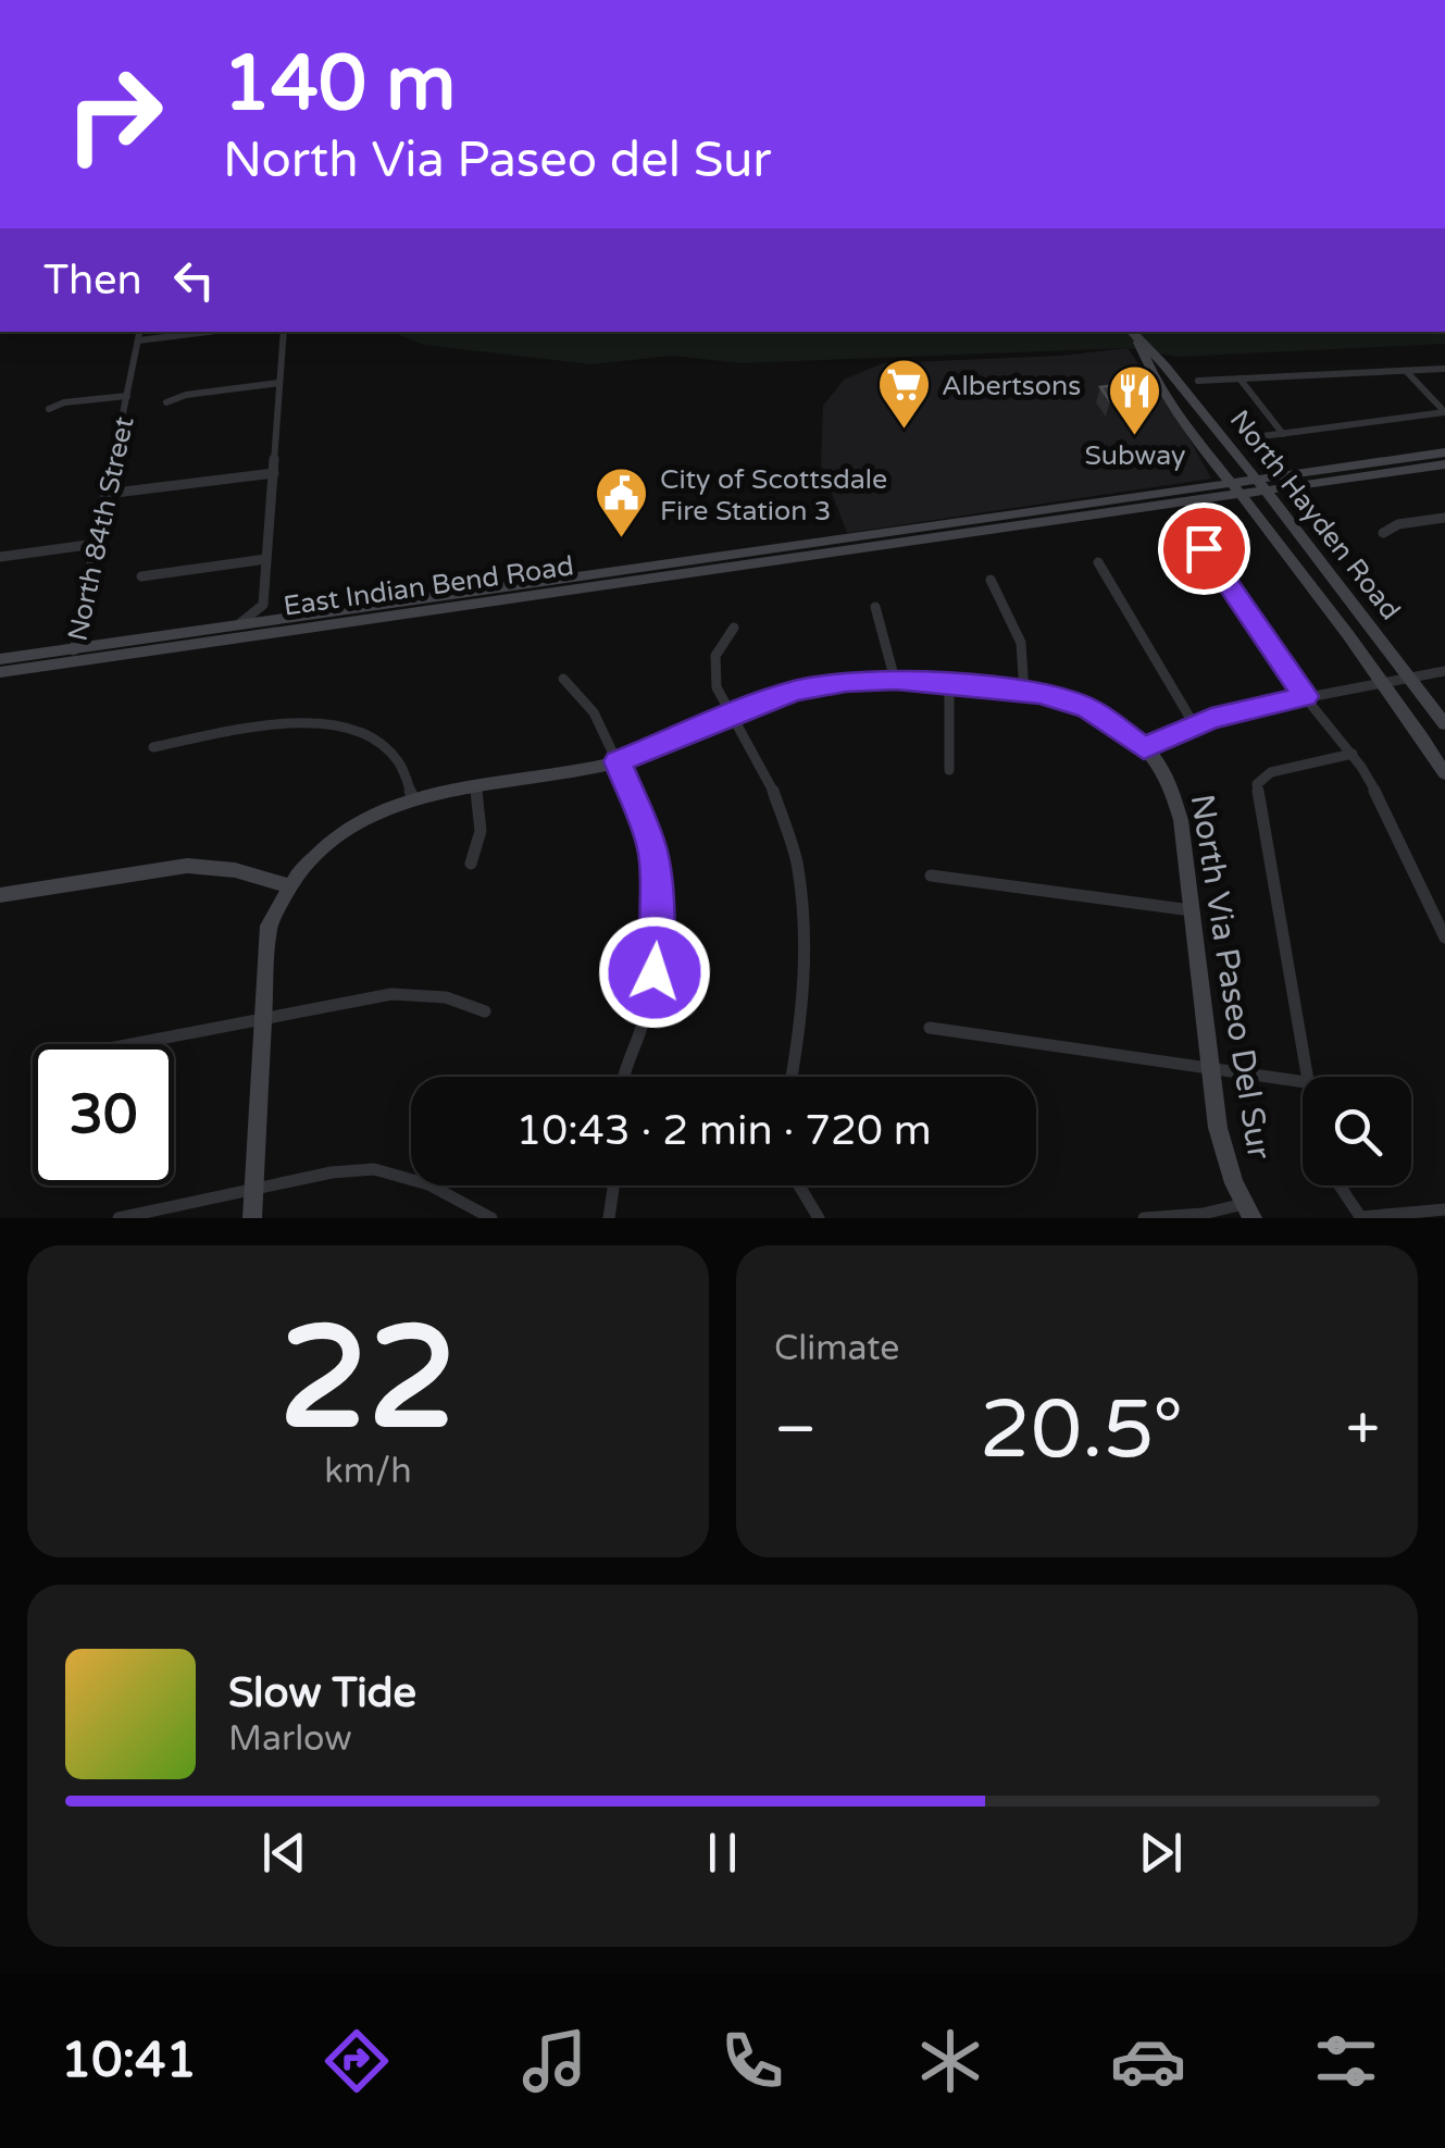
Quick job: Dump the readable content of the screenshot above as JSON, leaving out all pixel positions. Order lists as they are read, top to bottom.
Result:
{
  "streets": {
    "main road": ["North Hayden Road", "East Indian Bend Road", "North Via Paseo Del Sur"],
    "street": ["North 84th Street"]
  },
  "crossings": [
    ["North Hayden Road", "East Indian Bend Road"],
    ["North 84th Street", "East Indian Bend Road"]
  ],
  "places": {
    "supermarket": ["Albertsons"],
    "restaurant": ["Subway"],
    "public building": ["City of Scottsdale Fire Station 3"]
  },
  "page": {
    "turn": ["140 m", "North Via Paseo del Sur"],
    "then": "Then",
    "limit": "30",
    "trip": "10:43 · 2 min · 720 m",
    "tile": [
      ["22", "km/h"],
      "Climate"
    ],
    "heat": ["−", "20.5°", "+"],
    "song": ["Slow Tide", "Marlow"],
    "tabs": "10:41"
  }
}
